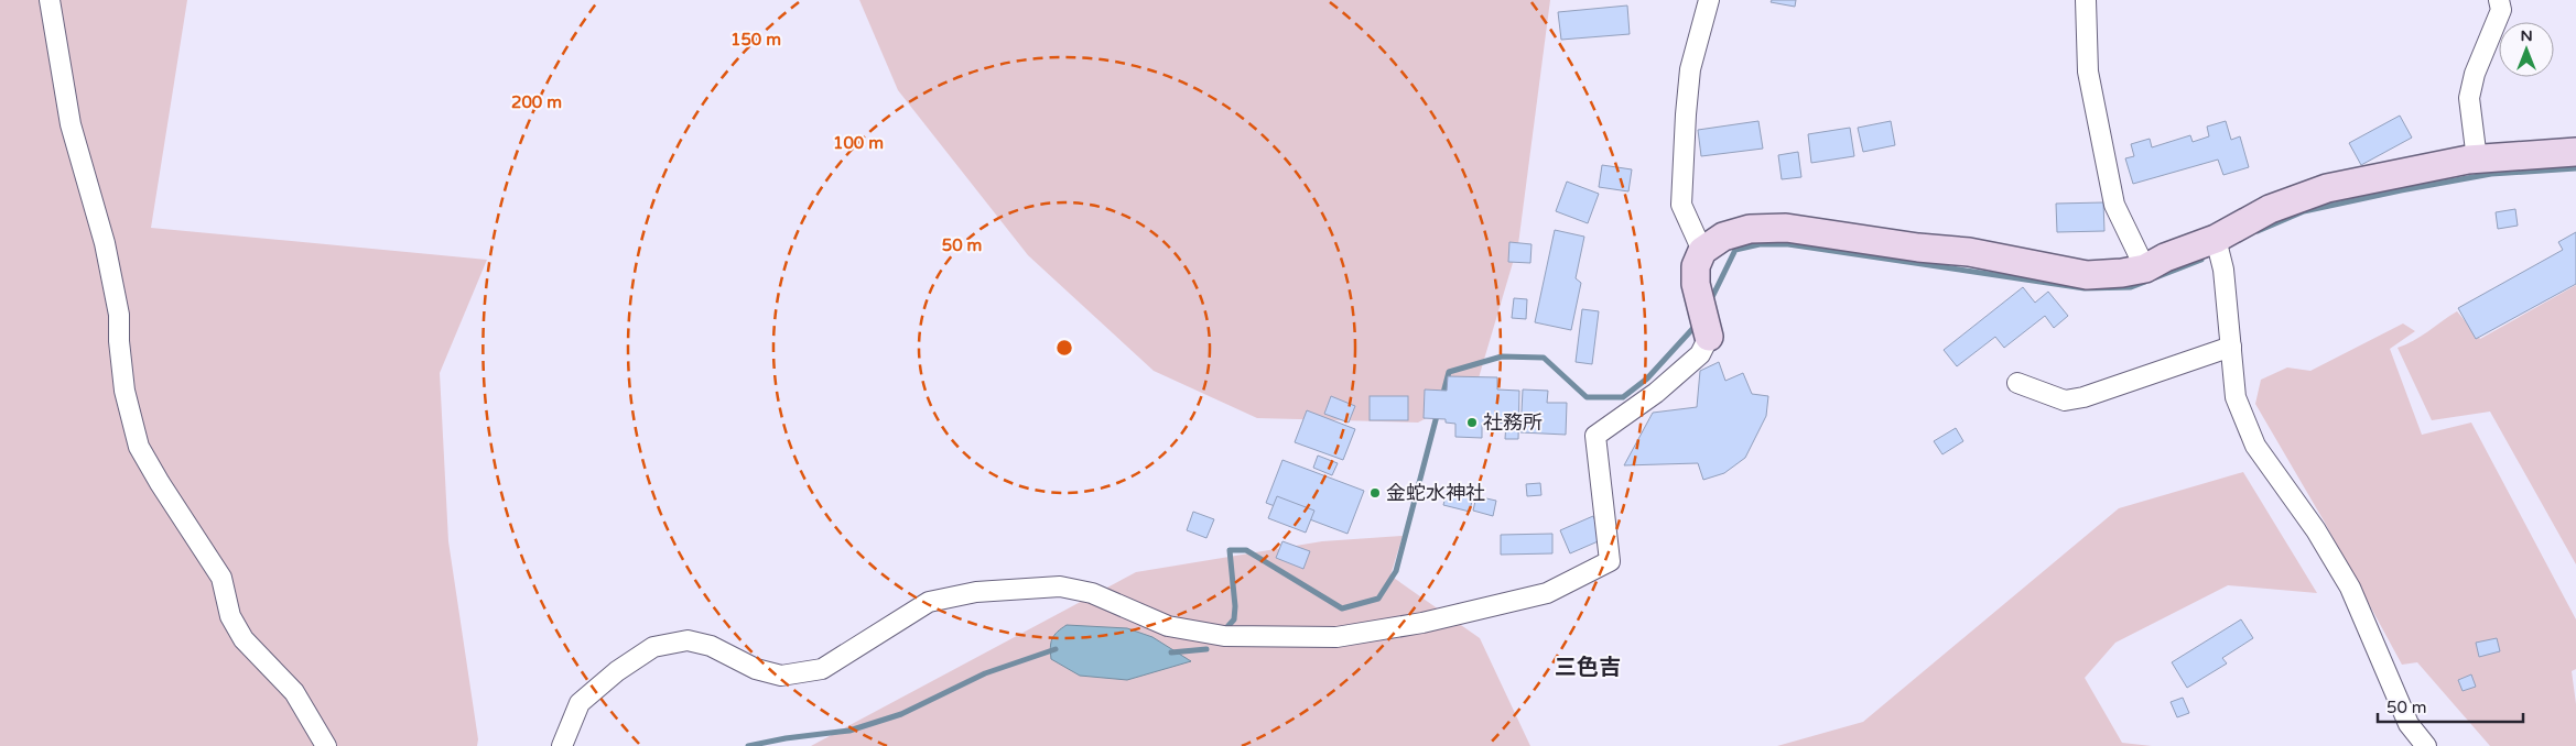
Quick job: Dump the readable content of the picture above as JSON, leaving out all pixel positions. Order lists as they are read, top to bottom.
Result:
{
  "districts": ["三色吉"],
  "places": ["社務所", "金蛇水神社"],
  "scale_bar": "50 m",
  "north": "top",
  "rings": [
    "150 m",
    "200 m",
    "100 m",
    "50 m"
  ]
}
